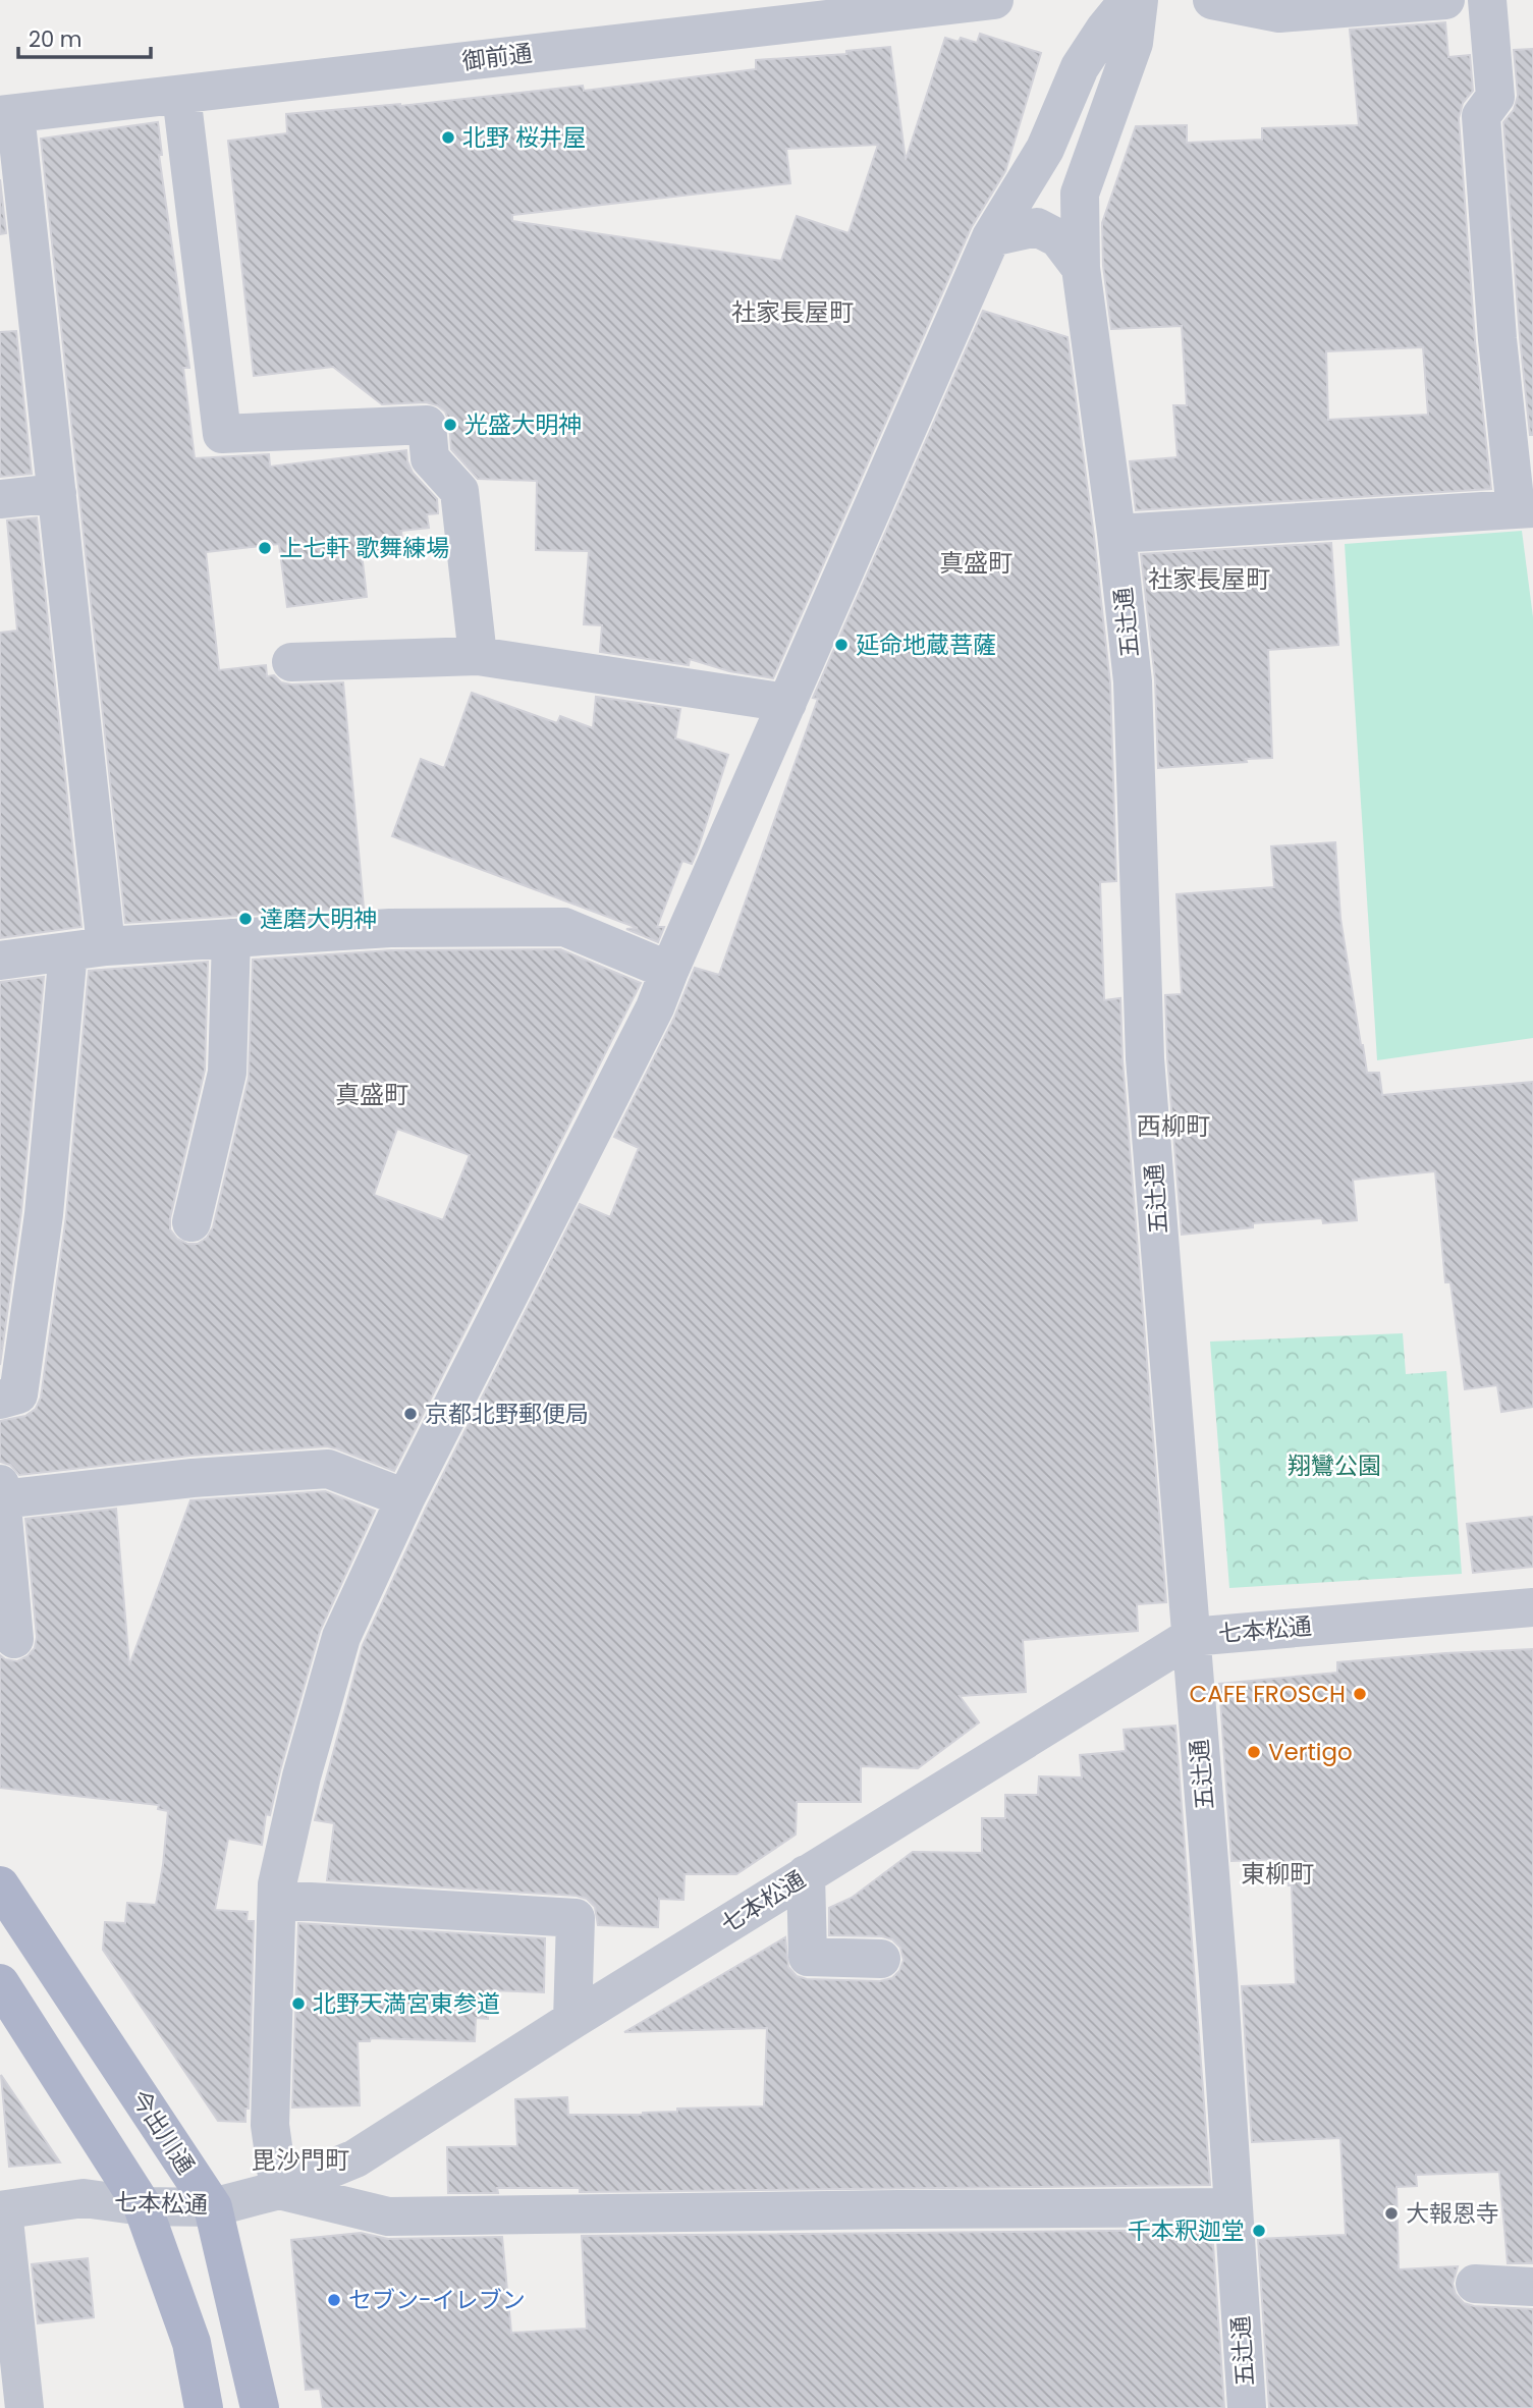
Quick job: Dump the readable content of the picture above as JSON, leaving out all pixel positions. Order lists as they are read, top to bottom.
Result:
{
  "streets": {
    "main road": ["今出川通"],
    "street": ["御前通", "五辻通", "七本松通"]
  },
  "crossings": [
    ["五辻通", "七本松通"],
    ["七本松通", "今出川通"]
  ],
  "districts": [
    "社家長屋町",
    "真盛町",
    "社家長屋町",
    "真盛町",
    "西柳町",
    "東柳町",
    "毘沙門町"
  ],
  "parks": ["翔鸞公園"],
  "places": [
    "北野 桜井屋",
    "光盛大明神",
    "上七軒 歌舞練場",
    "延命地蔵菩薩",
    "達磨大明神",
    "京都北野郵便局",
    "CAFE FROSCH",
    "Vertigo",
    "北野天満宮東参道",
    "大報恩寺",
    "千本釈迦堂",
    "セブン-イレブン"
  ],
  "scale_bar": "20 m"
}
